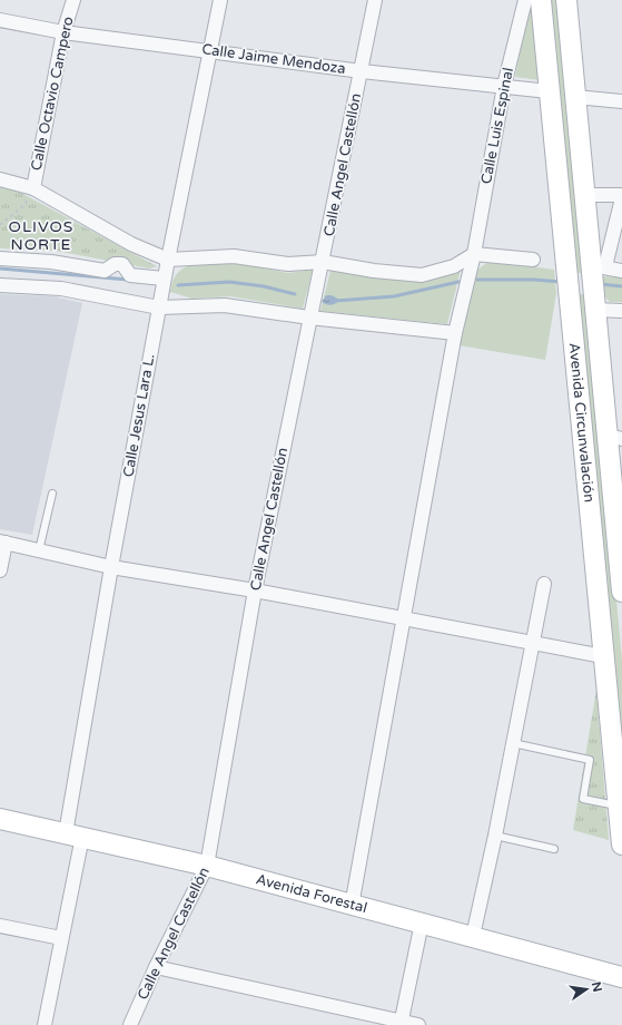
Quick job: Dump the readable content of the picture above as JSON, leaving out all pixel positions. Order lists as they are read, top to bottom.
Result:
{
  "streets": {
    "main road": ["Avenida Circunvalación", "Avenida Forestal"],
    "street": [
      "Calle Jaime Mendoza",
      "Calle Octavio Campero",
      "Calle Luis Espinal",
      "Calle Angel Castellón",
      "Calle Jesus Lara L."
    ]
  },
  "crossings": [
    ["Calle Jaime Mendoza", "Calle Octavio Campero"],
    ["Calle Jaime Mendoza", "Calle Luis Espinal"],
    ["Calle Jaime Mendoza", "Calle Angel Castellón"],
    ["Calle Jaime Mendoza", "Calle Jesus Lara L."],
    ["Calle Jaime Mendoza", "Avenida Circunvalación"],
    ["Calle Luis Espinal", "Avenida Forestal"],
    ["Calle Angel Castellón", "Avenida Forestal"],
    ["Calle Jesus Lara L.", "Avenida Forestal"]
  ],
  "districts": ["OLIVOS NORTE"],
  "north": "right"
}
